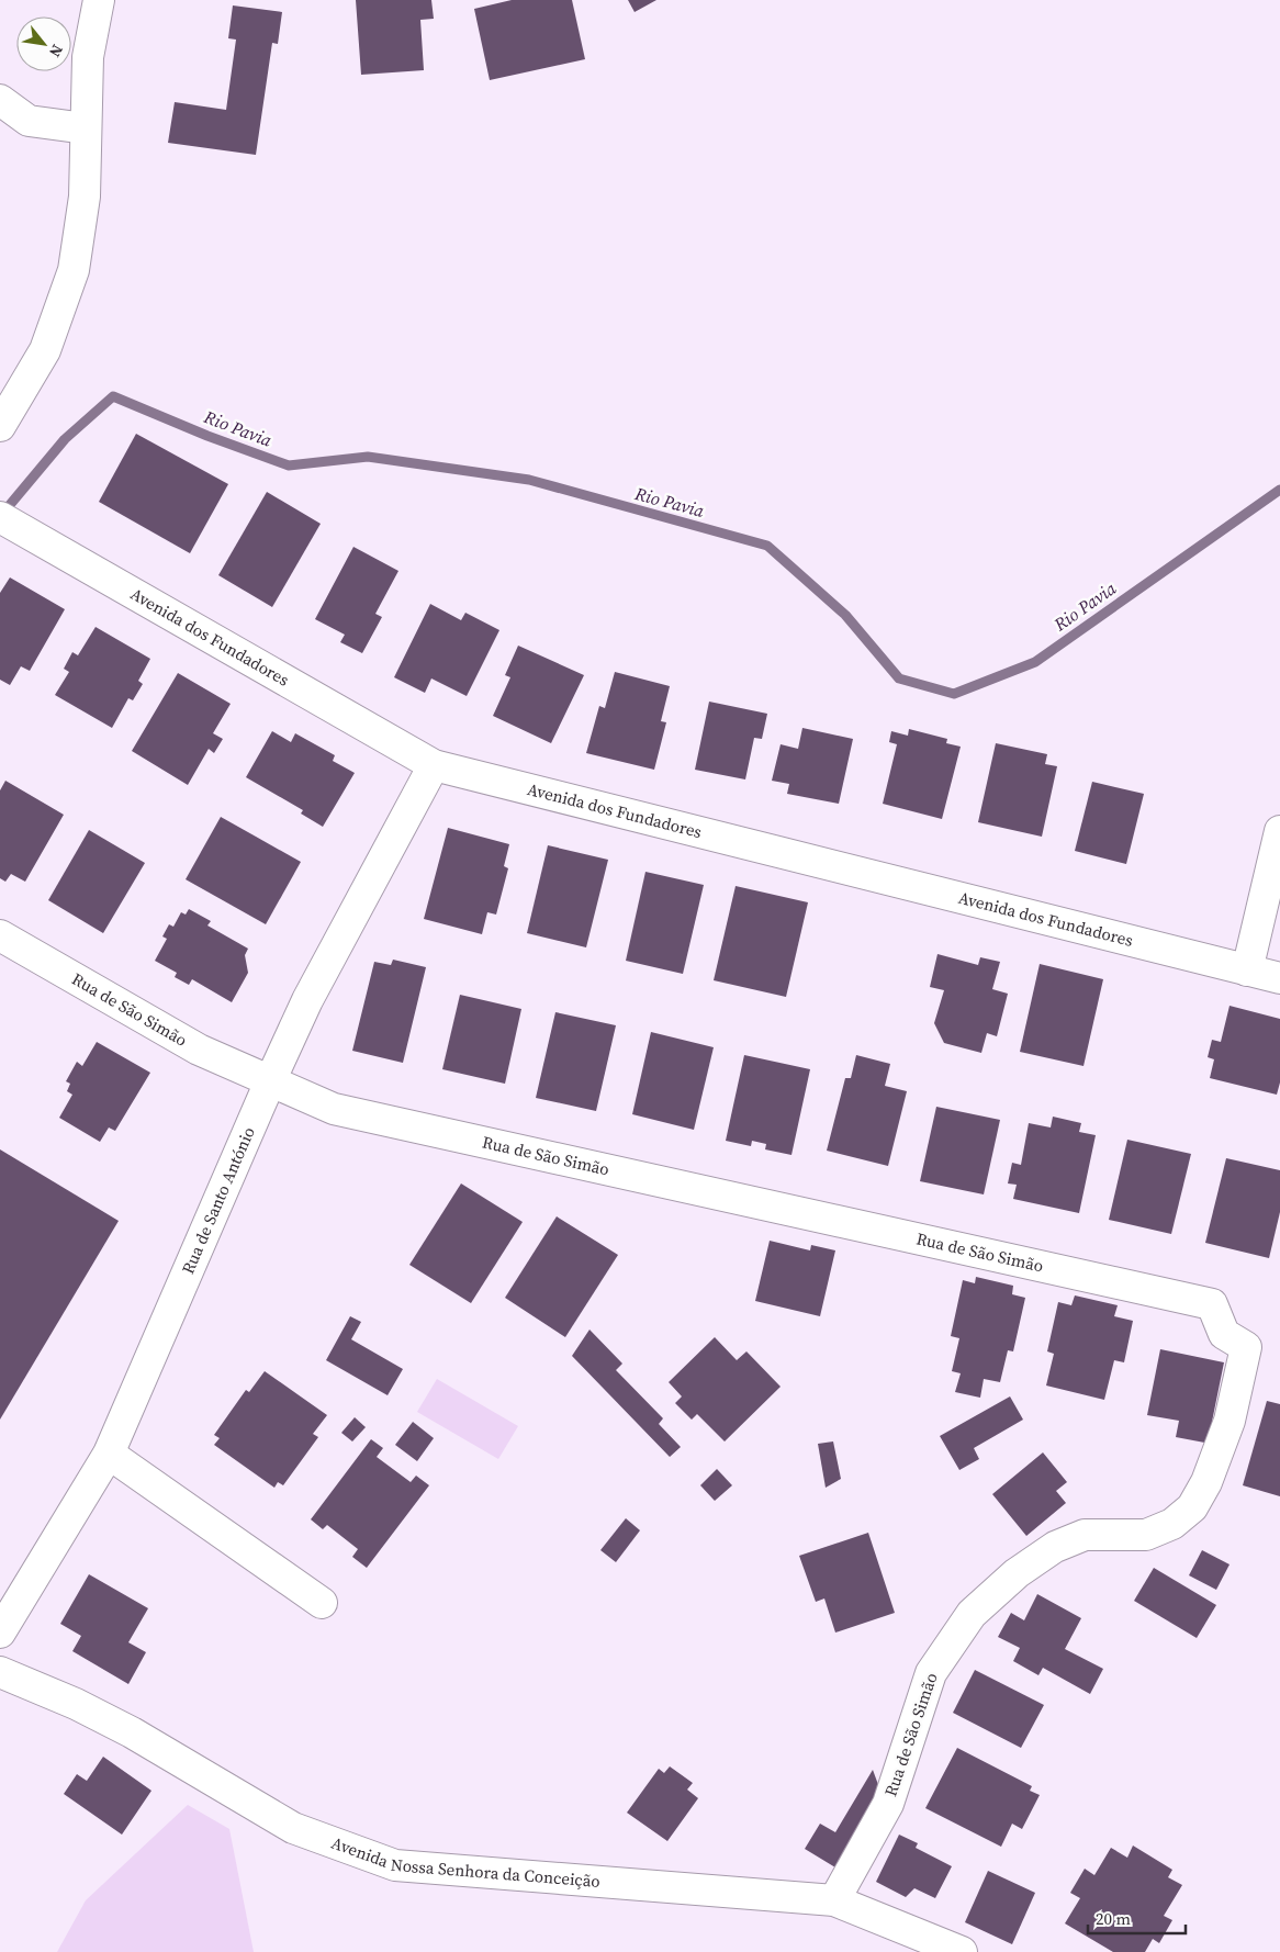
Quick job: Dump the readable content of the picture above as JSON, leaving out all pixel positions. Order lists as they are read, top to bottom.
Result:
{
  "streets": {
    "street": [
      "Avenida dos Fundadores",
      "Rua de São Simão",
      "Rua de Santo António",
      "Avenida Nossa Senhora da Conceição"
    ]
  },
  "crossings": [
    ["Avenida dos Fundadores", "Rua de Santo António"],
    ["Rua de São Simão", "Rua de Santo António"],
    ["Rua de São Simão", "Avenida Nossa Senhora da Conceição"]
  ],
  "water": ["Rio Pavia"],
  "scale_bar": "20 m",
  "north": "bottom right"
}
